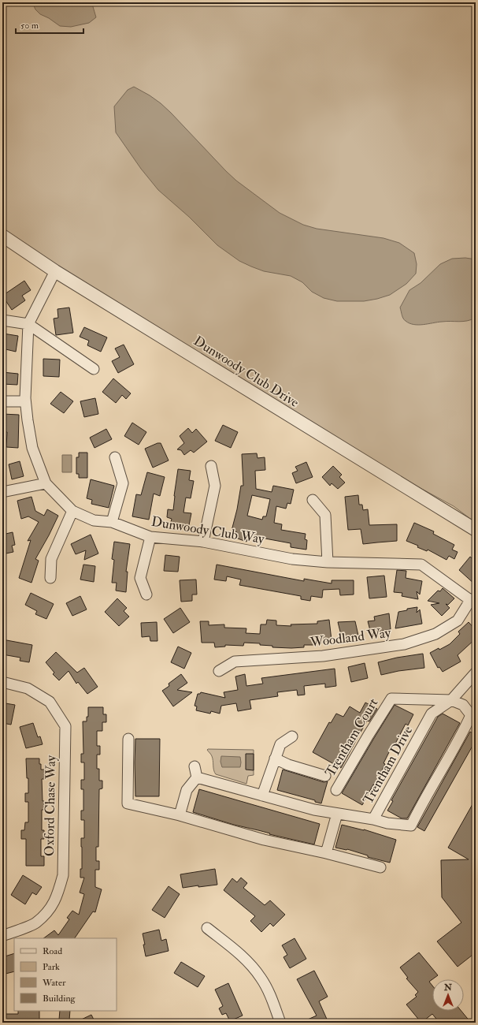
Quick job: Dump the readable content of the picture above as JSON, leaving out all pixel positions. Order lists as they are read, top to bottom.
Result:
{
  "streets": {
    "street": [
      "Dunwoody Club Drive",
      "Dunwoody Club Way",
      "Woodland Way",
      "Trentham Court",
      "Trentham Drive",
      "Oxford Chase Way"
    ]
  },
  "crossings": [
    ["Dunwoody Club Drive", "Dunwoody Club Way"],
    ["Dunwoody Club Way", "Woodland Way"],
    ["Trentham Court", "Trentham Drive"]
  ],
  "legend": [
    "Road",
    "Park",
    "Water",
    "Building"
  ],
  "scale_bar": "50 m",
  "north": "top"
}
